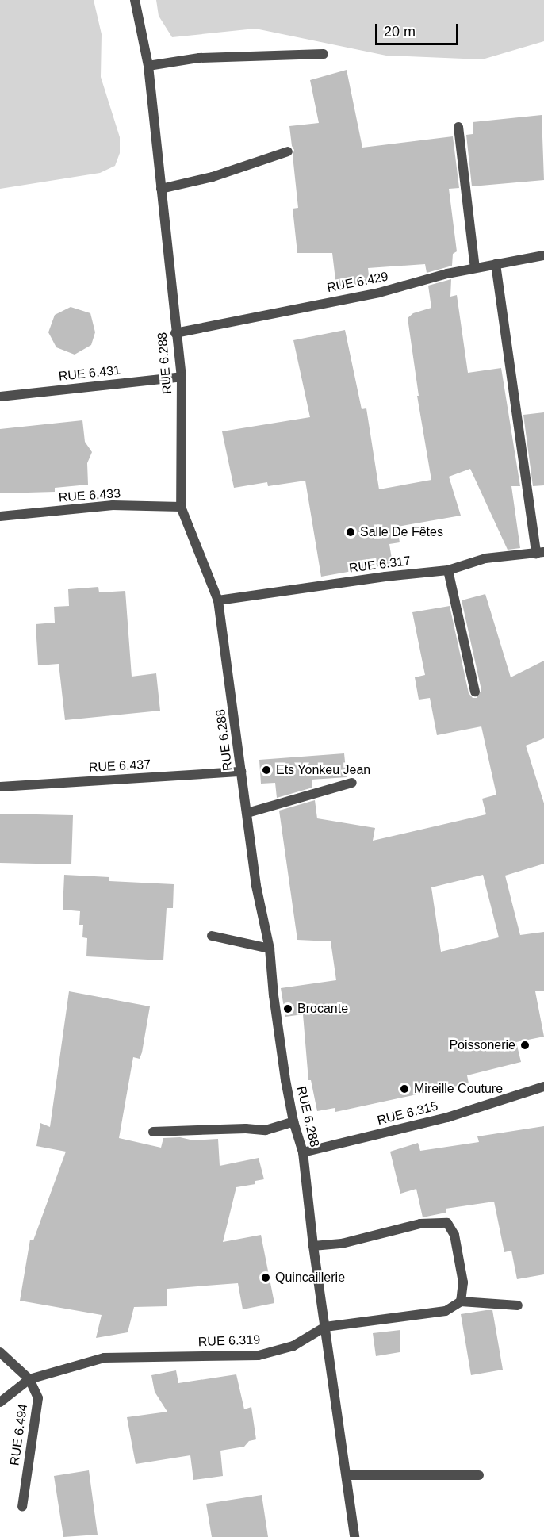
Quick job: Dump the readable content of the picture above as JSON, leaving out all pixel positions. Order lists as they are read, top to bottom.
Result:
{
  "streets": {
    "street": [
      "RUE 6.429",
      "RUE 6.288",
      "RUE 6.431",
      "RUE 6.433",
      "RUE 6.317",
      "RUE 6.437",
      "RUE 6.315",
      "RUE 6.319",
      "RUE 6.494"
    ]
  },
  "crossings": [
    ["RUE 6.429", "RUE 6.288"],
    ["RUE 6.288", "RUE 6.431"],
    ["RUE 6.288", "RUE 6.433"],
    ["RUE 6.288", "RUE 6.317"],
    ["RUE 6.288", "RUE 6.437"],
    ["RUE 6.288", "RUE 6.315"],
    ["RUE 6.288", "RUE 6.319"],
    ["RUE 6.319", "RUE 6.494"]
  ],
  "places": [
    "Salle De Fêtes",
    "Ets Yonkeu Jean",
    "Brocante",
    "Poissonerie",
    "Mireille Couture",
    "Quincaillerie"
  ],
  "scale_bar": "20 m"
}
